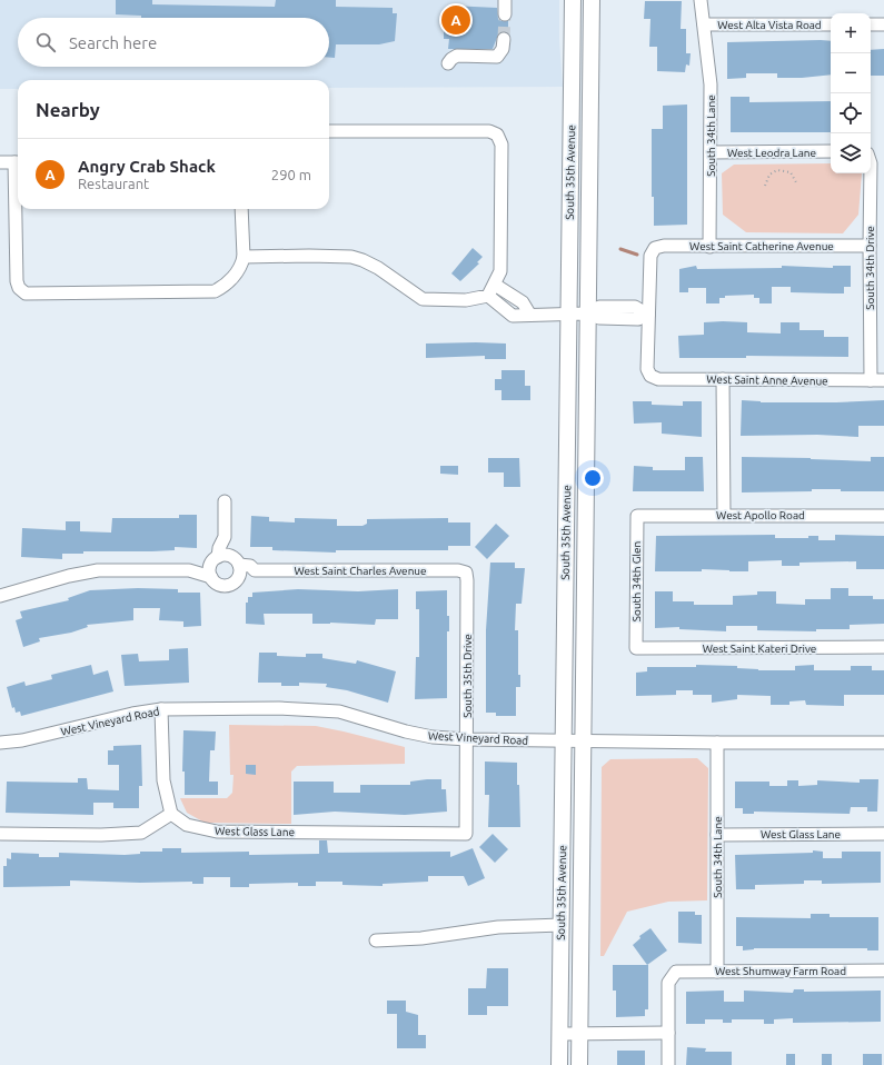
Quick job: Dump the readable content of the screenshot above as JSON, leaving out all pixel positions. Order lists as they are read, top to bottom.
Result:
{
  "streets": {
    "main road": ["South 35th Avenue"],
    "street": [
      "West Alta Vista Road",
      "South 34th Lane",
      "West Leodra Lane",
      "West Saint Catherine Avenue",
      "South 34th Drive",
      "West Saint Anne Avenue",
      "West Apollo Road",
      "West Saint Charles Avenue",
      "South 34th Glen",
      "West Saint Kateri Drive",
      "South 35th Drive",
      "West Vineyard Road",
      "West Glass Lane",
      "West Shumway Farm Road"
    ]
  },
  "crossings": [
    ["West Alta Vista Road", "South 34th Lane"],
    ["South 34th Lane", "West Leodra Lane"],
    ["South 34th Lane", "West Saint Catherine Avenue"],
    ["South 34th Lane", "West Vineyard Road"],
    ["South 34th Lane", "West Glass Lane"],
    ["South 34th Lane", "West Shumway Farm Road"],
    ["South 35th Avenue", "West Vineyard Road"],
    ["West Saint Catherine Avenue", "South 34th Drive"],
    ["West Saint Catherine Avenue", "West Saint Anne Avenue"],
    ["South 34th Drive", "West Saint Anne Avenue"],
    ["West Apollo Road", "South 34th Glen"],
    ["West Saint Charles Avenue", "South 35th Drive"],
    ["South 34th Glen", "West Saint Kateri Drive"],
    ["South 35th Drive", "West Vineyard Road"],
    ["South 35th Drive", "West Glass Lane"]
  ],
  "page": {
    "pins": "A",
    "map_buttons": ["+", "−"],
    "search": "Search here",
    "heading": "Nearby",
    "list": [
      {
        "mark": "A",
        "name": "Angry Crab Shack",
        "note": "Restaurant",
        "value": "290 m"
      }
    ]
  }
}
